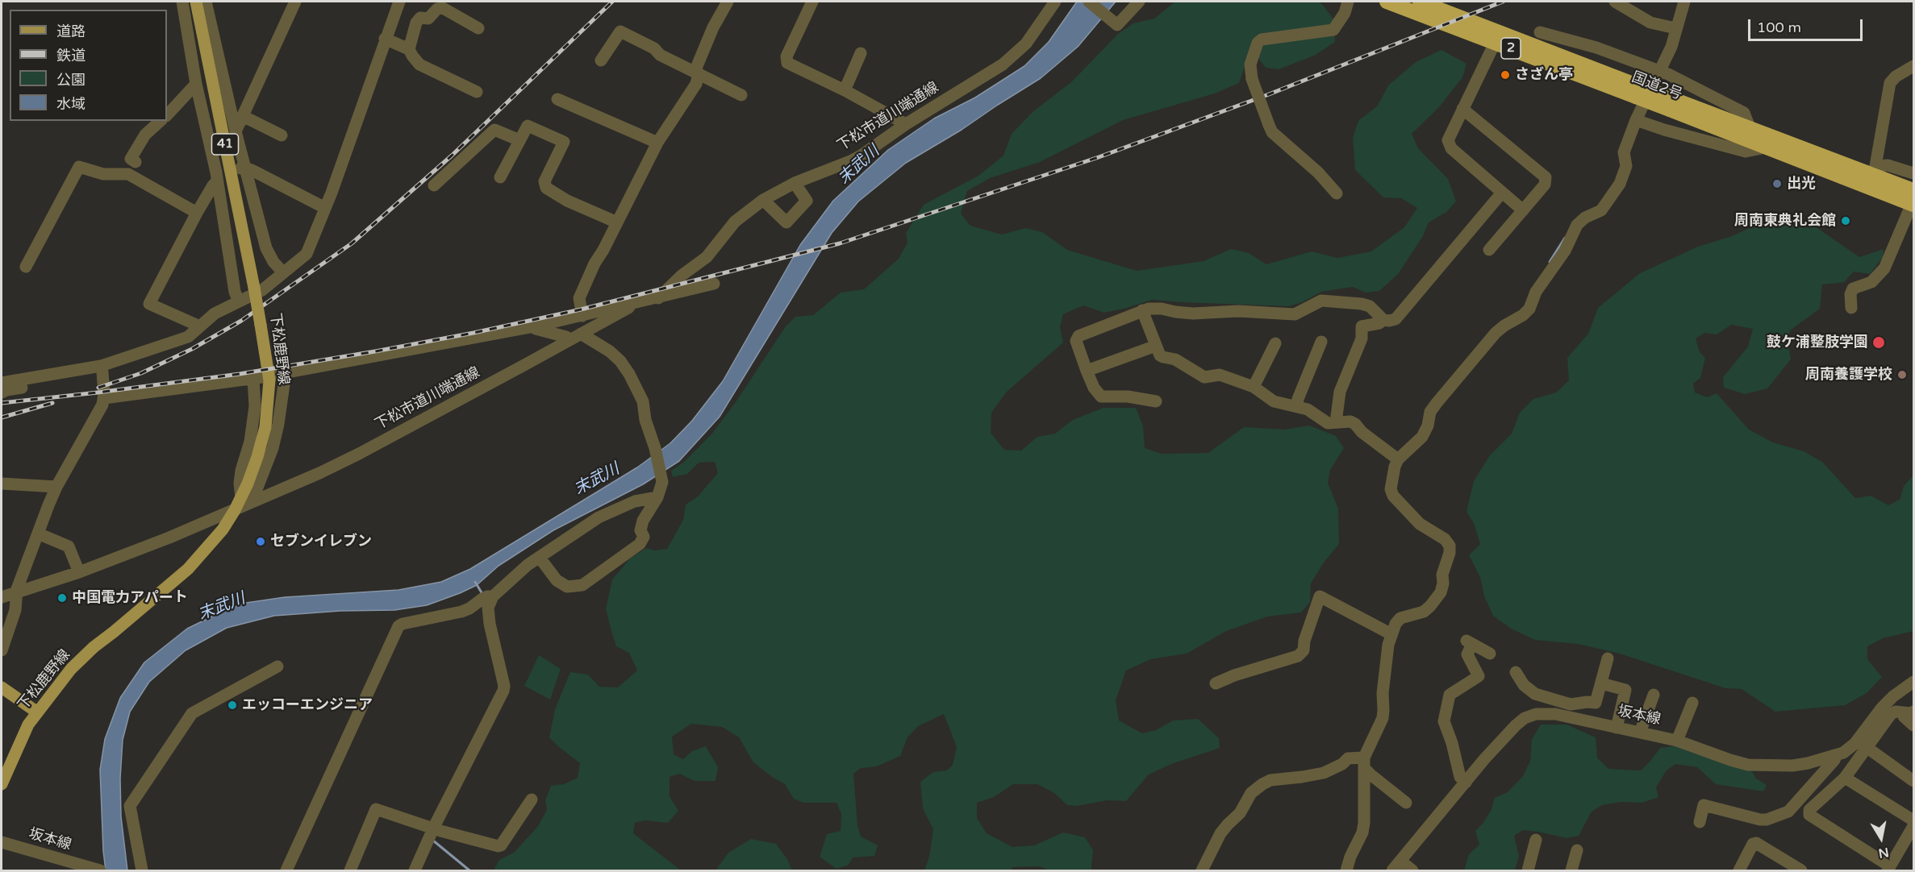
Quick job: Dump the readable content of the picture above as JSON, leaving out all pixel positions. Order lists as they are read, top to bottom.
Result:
{
  "streets": {
    "highway": ["2", "国道2号"],
    "main road": ["41", "下松鹿野線"],
    "street": ["下松市道川端通線", "坂本線"]
  },
  "crossings": [
    ["下松市道川端通線", "下松鹿野線"]
  ],
  "water": ["末武川"],
  "places": [
    "さざん亭",
    "出光",
    "周南東典礼会館",
    "鼓ケ浦整肢学園",
    "周南養護学校",
    "セブンイレブン",
    "中国電力アパート",
    "エッコーエンジニア"
  ],
  "legend": [
    "道路",
    "鉄道",
    "公園",
    "水域"
  ],
  "scale_bar": "100 m",
  "north": "bottom"
}
